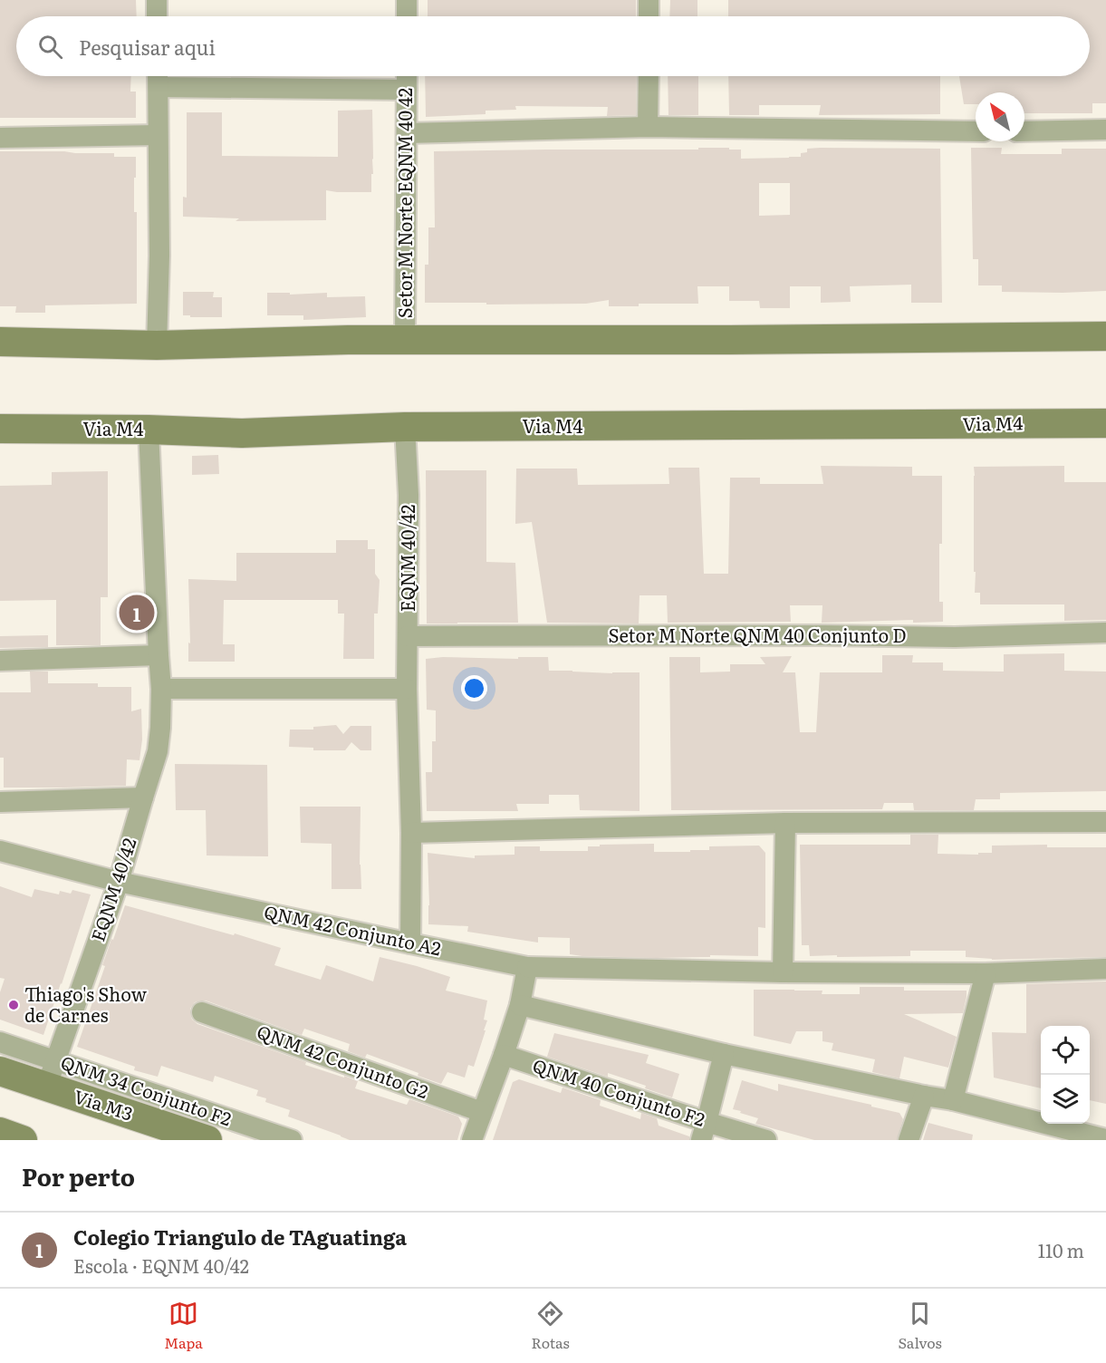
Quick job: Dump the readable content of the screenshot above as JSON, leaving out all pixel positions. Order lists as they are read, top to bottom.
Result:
{
  "streets": {
    "main road": ["Via M4", "Via M3"],
    "street": [
      "Setor M Norte EQNM 40 42",
      "EQNM 40/42",
      "Setor M Norte QNM 40 Conjunto D",
      "QNM 42 Conjunto A2",
      "QNM 42 Conjunto G2",
      "QNM 34 Conjunto F2",
      "QNM 40 Conjunto F2"
    ]
  },
  "crossings": [
    ["Via M4", "EQNM 40/42"],
    ["EQNM 40/42", "Setor M Norte QNM 40 Conjunto D"],
    ["EQNM 40/42", "QNM 42 Conjunto A2"],
    ["EQNM 40/42", "QNM 34 Conjunto F2"],
    ["EQNM 40/42", "Via M3"]
  ],
  "places": ["Thiago's Show de Carnes"],
  "north": "top left",
  "page": {
    "search": "Pesquisar aqui",
    "pins": "1",
    "heading": "Por perto",
    "list": [
      {
        "mark": "1",
        "name": "Colegio Triangulo de TAguatinga",
        "note": "Escola · EQNM 40/42",
        "value": "110 m"
      }
    ],
    "nav": ["Mapa", "Rotas", "Salvos"]
  }
}
